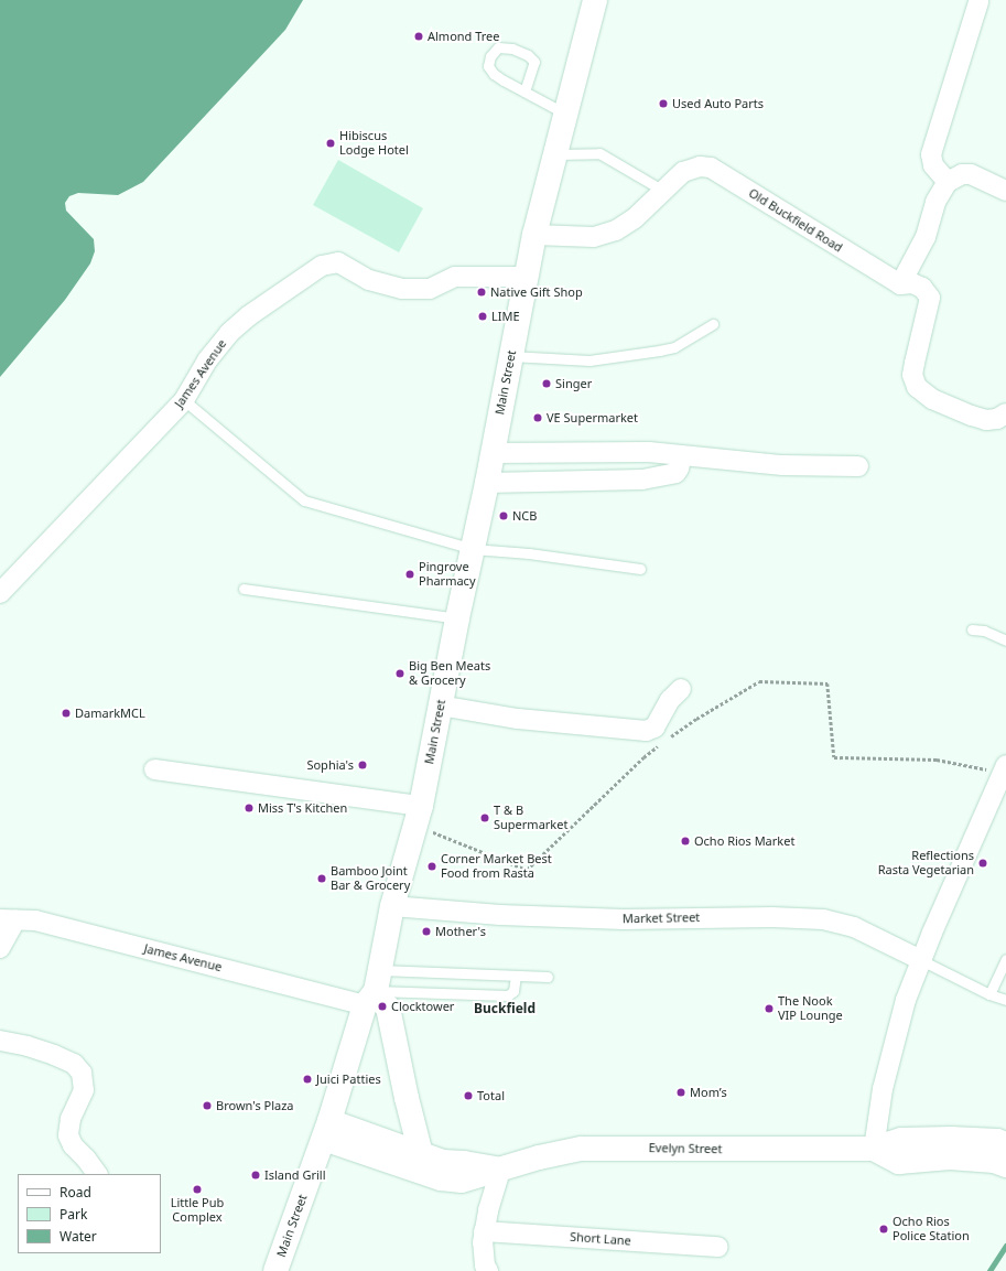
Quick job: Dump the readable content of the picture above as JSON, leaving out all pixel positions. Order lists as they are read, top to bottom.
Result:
{
  "streets": {
    "street": [
      "Old Buckfield Road",
      "James Avenue",
      "Main Street",
      "Market Street",
      "Evelyn Street",
      "Short Lane"
    ]
  },
  "crossings": [
    ["Old Buckfield Road", "Main Street"],
    ["James Avenue", "Main Street"],
    ["Main Street", "Market Street"],
    ["Main Street", "Evelyn Street"]
  ],
  "districts": ["Buckfield"],
  "places": [
    "Almond Tree",
    "Used Auto Parts",
    "Hibiscus Lodge Hotel",
    "Native Gift Shop",
    "LIME",
    "Singer",
    "VE Supermarket",
    "NCB",
    "Pingrove Pharmacy",
    "Big Ben Meats & Grocery",
    "DamarkMCL",
    "Sophia's",
    "Miss T's Kitchen",
    "T & B Supermarket",
    "Ocho Rios Market",
    "Reflections Rasta Vegetarian",
    "Corner Market Best Food from Rasta",
    "Bamboo Joint Bar & Grocery",
    "Mother's",
    "Clocktower",
    "The Nook VIP Lounge",
    "Juici Patties",
    "Mom’s",
    "Total",
    "Brown's Plaza",
    "Island Grill",
    "Little Pub Complex",
    "Ocho Rios Police Station"
  ],
  "legend": ["Road", "Park", "Water"]
}
